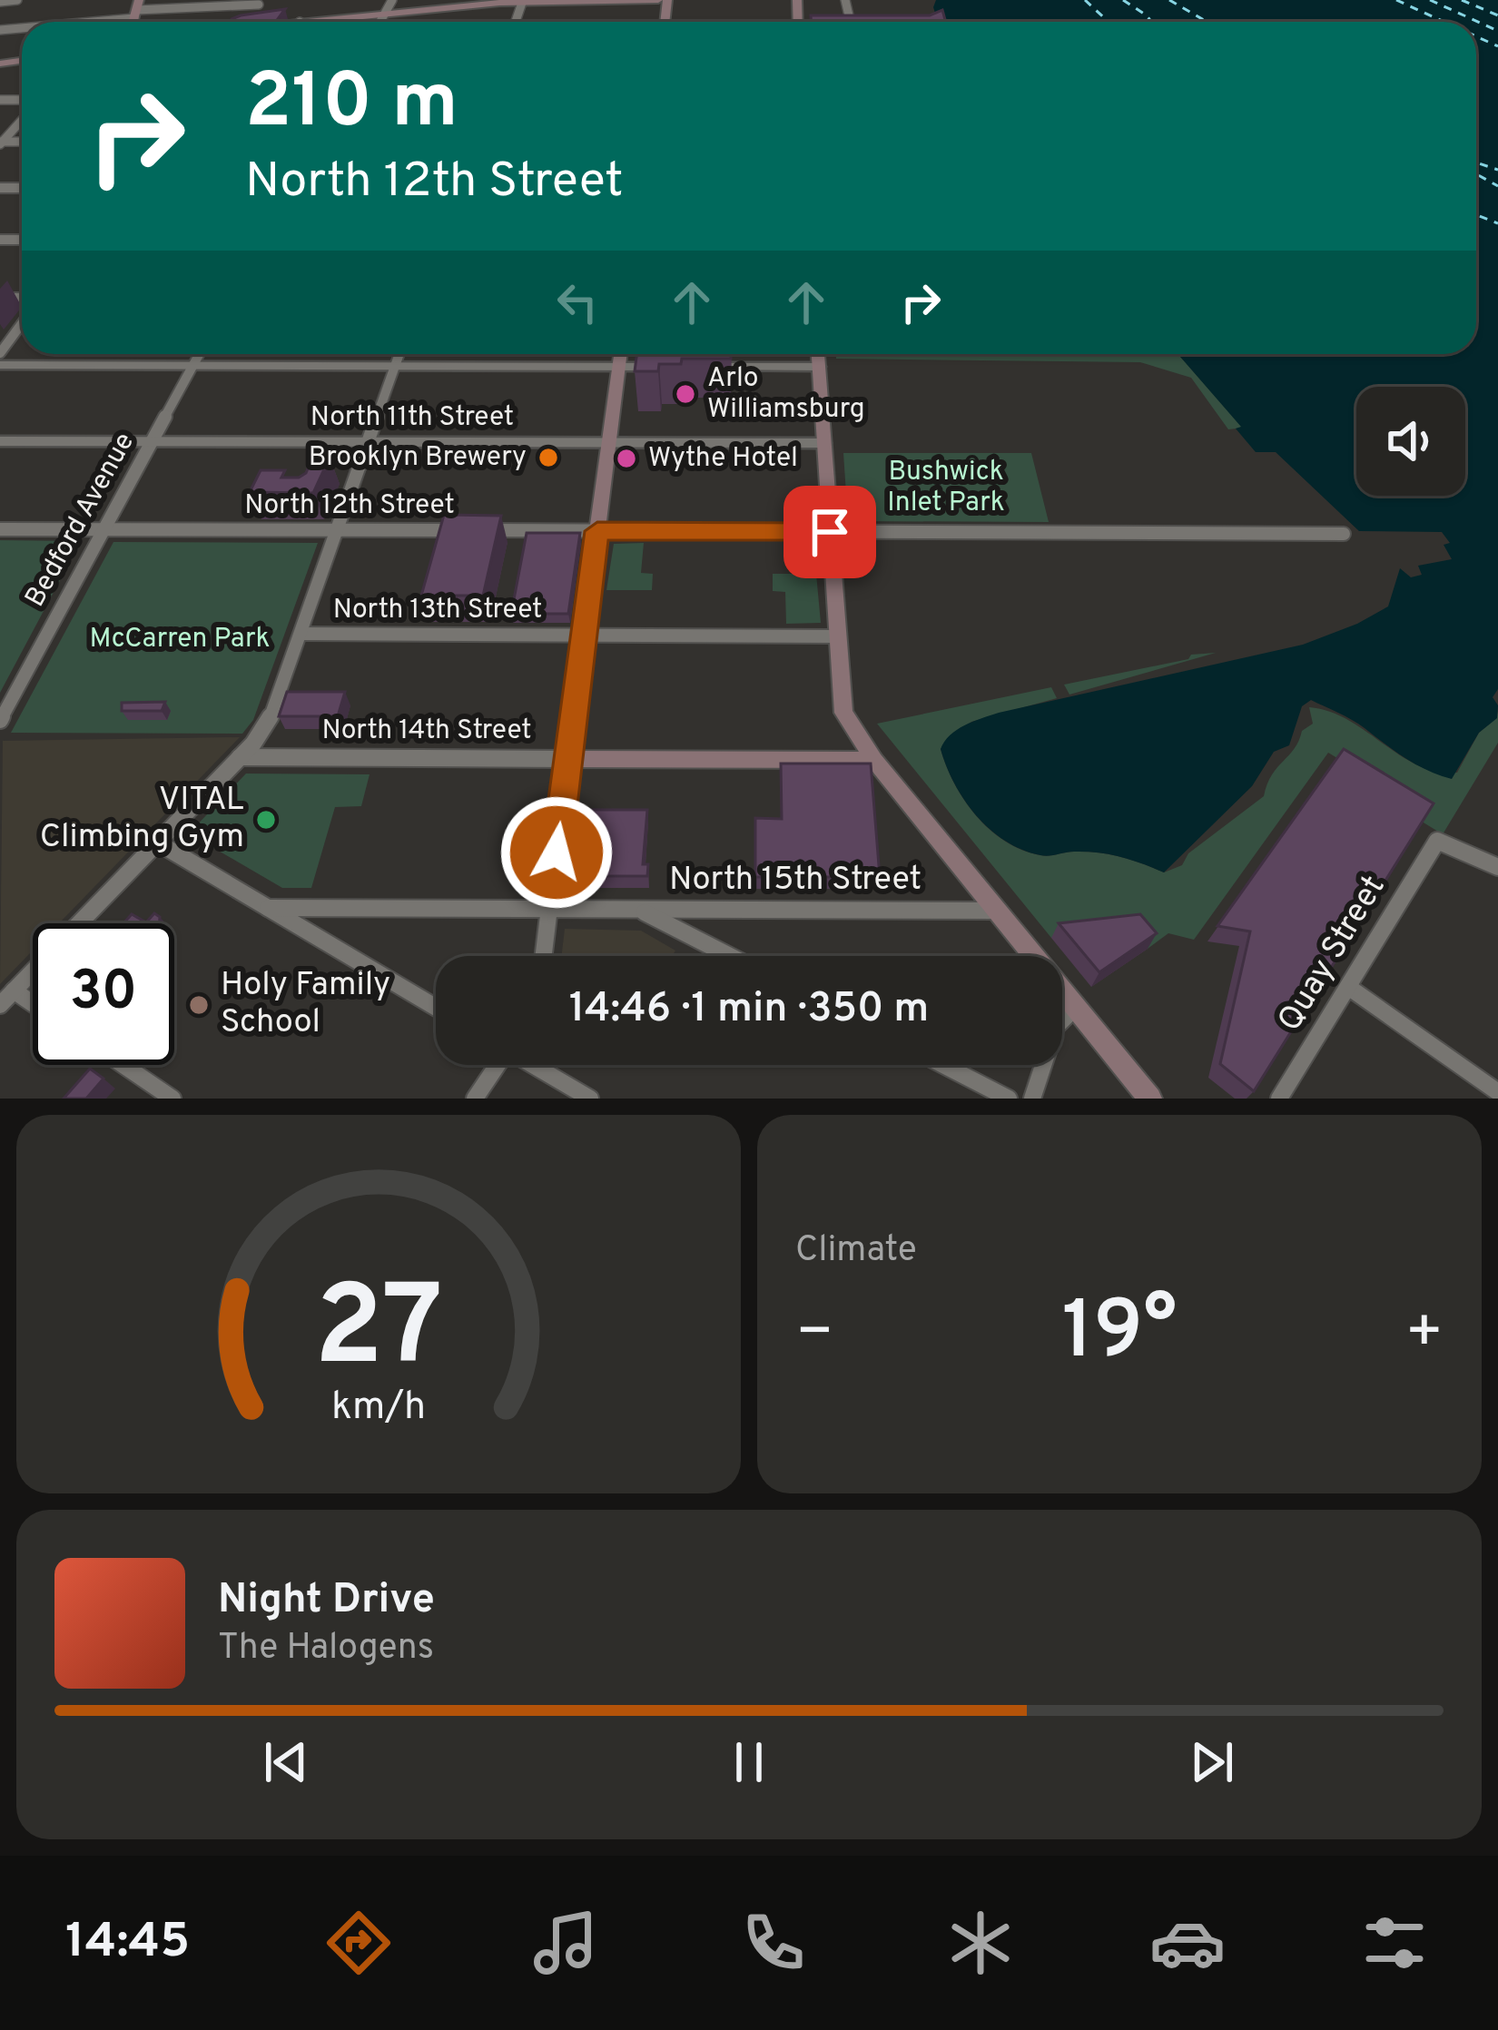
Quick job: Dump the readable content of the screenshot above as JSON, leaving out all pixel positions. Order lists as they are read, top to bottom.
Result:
{
  "streets": {
    "main road": ["North 14th Street"],
    "street": [
      "North 11th Street",
      "North 12th Street",
      "Bedford Avenue",
      "North 13th Street",
      "North 15th Street",
      "Quay Street"
    ]
  },
  "crossings": [
    ["North 11th Street", "Bedford Avenue"],
    ["North 12th Street", "Bedford Avenue"]
  ],
  "parks": ["Bushwick Inlet Park", "McCarren Park"],
  "places": [
    "Arlo Williamsburg",
    "Brooklyn Brewery",
    "Wythe Hotel",
    "VITAL Climbing Gym",
    "Holy Family School"
  ],
  "page": {
    "turn": ["210 m", "North 12th Street"],
    "limit": "30",
    "trip": "14:46 · 1 min · 350 m",
    "tile": "Climate",
    "heat": ["−", "19°", "+"],
    "song": ["Night Drive", "The Halogens"],
    "tabs": "14:45",
    "gauge": ["27", "km/h"]
  }
}
